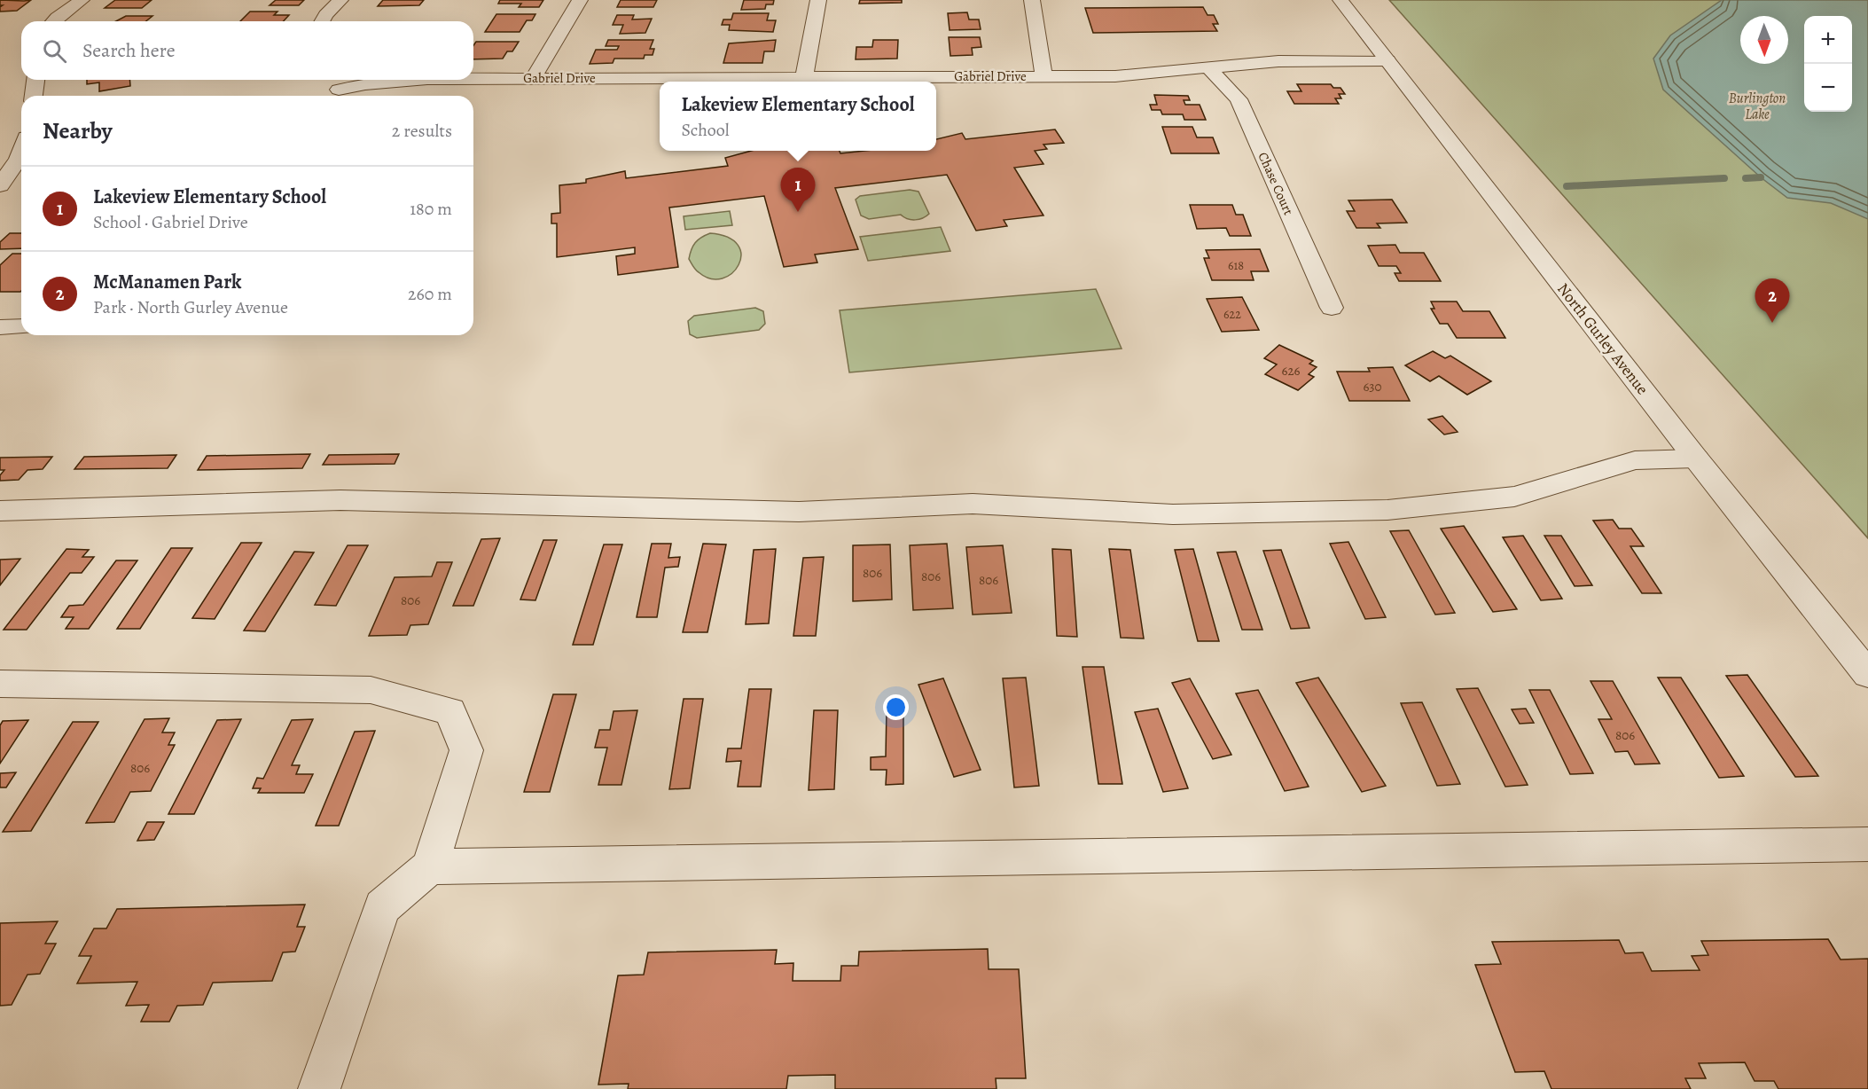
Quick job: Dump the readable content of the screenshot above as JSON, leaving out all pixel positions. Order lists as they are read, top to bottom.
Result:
{
  "streets": {
    "street": ["Gabriel Drive", "Chase Court", "North Gurley Avenue"]
  },
  "crossings": [
    ["Gabriel Drive", "Chase Court"],
    ["Gabriel Drive", "North Gurley Avenue"]
  ],
  "water": ["Burlington Lake"],
  "house_numbers": [
    "618",
    "622",
    "626",
    "630",
    "806",
    "806",
    "806",
    "806",
    "806",
    "806"
  ],
  "north": "bottom",
  "page": {
    "map_buttons": ["+", "−"],
    "search": "Search here",
    "popup": ["Lakeview Elementary School", "School"],
    "heading": ["Nearby", "2 results"],
    "list": [
      {
        "mark": "1",
        "name": "Lakeview Elementary School",
        "note": "School · Gabriel Drive",
        "value": "180 m"
      },
      {
        "mark": "2",
        "name": "McManamen Park",
        "note": "Park · North Gurley Avenue",
        "value": "260 m"
      }
    ],
    "pins": ["1", "2"]
  }
}
